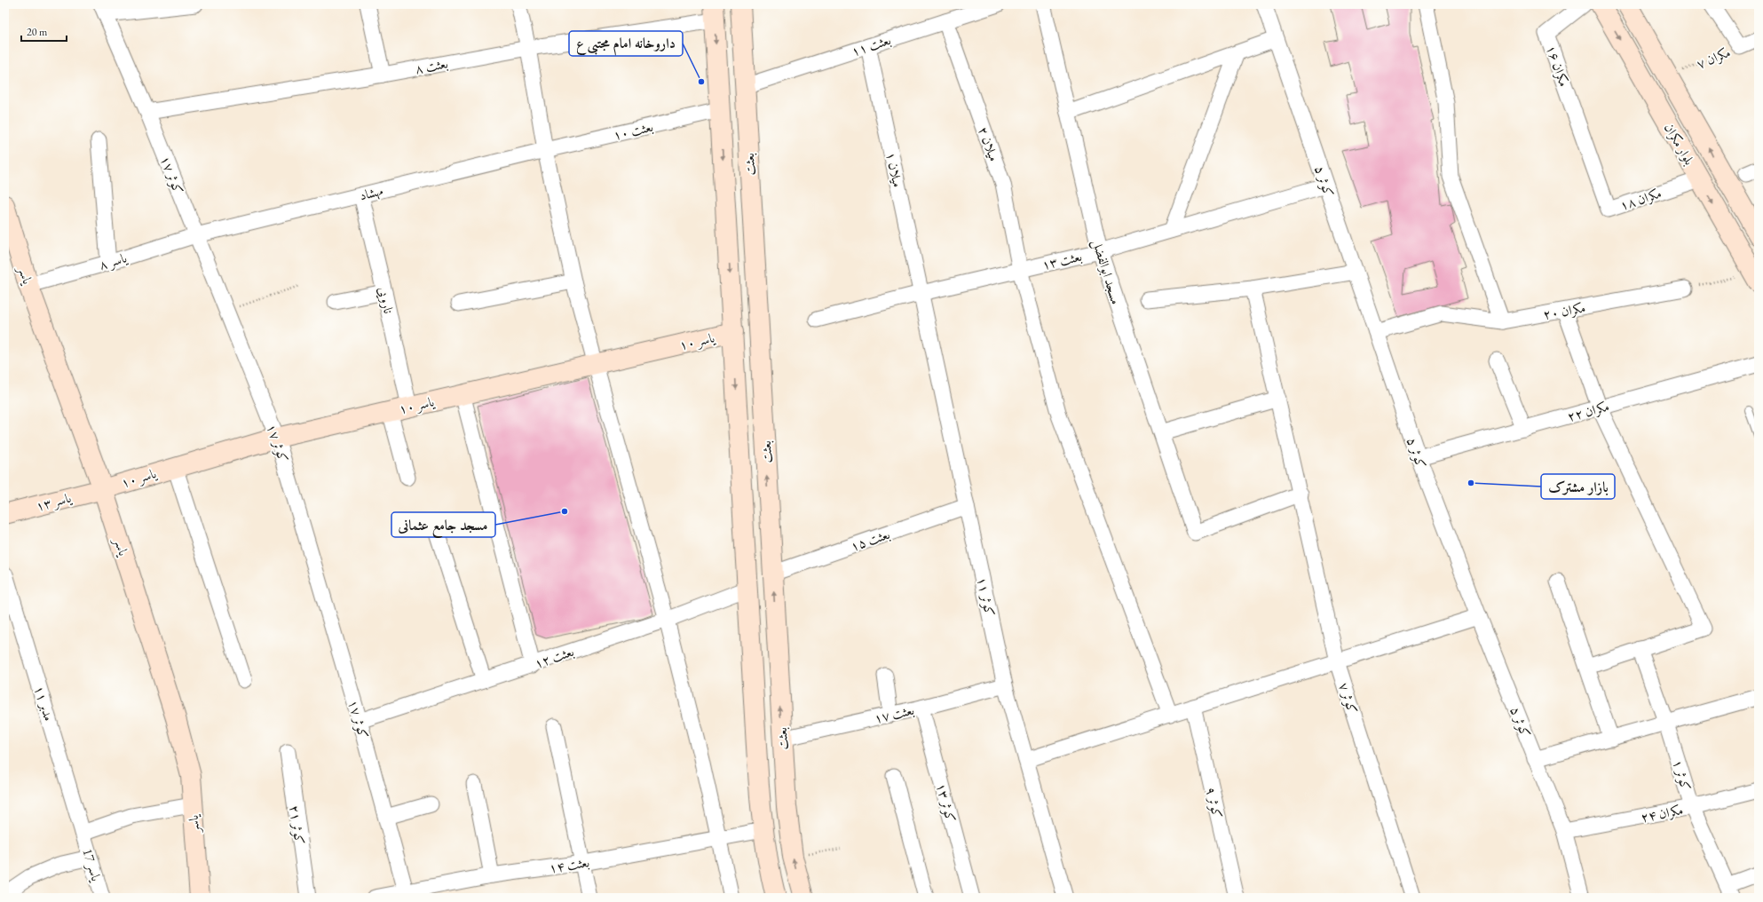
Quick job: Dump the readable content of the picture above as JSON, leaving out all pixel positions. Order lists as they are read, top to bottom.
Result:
{
  "streets": {
    "street": [
      "بعثت ۱۱",
      "مکران ۷",
      "بعثت ۸",
      "مکران ۱۶",
      "بعثت ۱۰",
      "میلان ۲",
      "بلوار مکران",
      "بعثت",
      "میلان ۱",
      "کوثر ۱۷",
      "کوثر ۵",
      "مهشاد",
      "مکران ۱۸",
      "بعثت ۱۳",
      "یاسر ۸",
      "مسجد ابوالفضل",
      "یاسر",
      "نارویی",
      "مکران ۲۰",
      "یاسر ۱۰",
      "مکران ۲۲",
      "یاسر ۱۳",
      "بعثت ۱۵",
      "کوثر ۱۱",
      "بعثت ۱۲",
      "کوثر ۷",
      "مدبر ۱۱",
      "بعثت ۱۷",
      "کوثر ۱",
      "کوثر ۱۳",
      "کوثر ۹",
      "مکران ۲۴",
      "کوثر ۲۱",
      "یاسر 17",
      "بعثت ۱۴"
    ]
  },
  "crossings": [
    ["بعثت ۱۱", "میلان ۲"],
    ["بعثت ۱۱", "بعثت"],
    ["بعثت ۱۱", "میلان ۱"],
    ["مکران ۷", "بلوار مکران"],
    ["بعثت ۸", "بعثت"],
    ["بعثت ۸", "کوثر ۱۷"],
    ["مکران ۱۶", "مکران ۱۸"],
    ["بعثت ۱۰", "بعثت"],
    ["بعثت ۱۰", "مهشاد"],
    ["میلان ۲", "بعثت ۱۳"],
    ["بلوار مکران", "مکران ۱۸"],
    ["بعثت", "یاسر ۱۰"],
    ["بعثت", "بعثت ۱۵"],
    ["بعثت", "بعثت ۱۲"],
    ["بعثت", "بعثت ۱۷"],
    ["بعثت", "بعثت ۱۴"],
    ["میلان ۱", "بعثت ۱۳"],
    ["میلان ۱", "کوثر ۱۱"],
    ["کوثر ۱۷", "مهشاد"],
    ["کوثر ۱۷", "یاسر ۸"],
    ["کوثر ۱۷", "یاسر ۱۰"],
    ["کوثر ۱۷", "بعثت ۱۲"],
    ["کوثر ۱۷", "بعثت ۱۴"],
    ["کوثر ۵", "بعثت ۱۳"],
    ["کوثر ۵", "مکران ۲۰"],
    ["کوثر ۵", "مکران ۲۲"],
    ["کوثر ۵", "مکران ۲۴"],
    ["مهشاد", "یاسر ۸"],
    ["مهشاد", "نارویی"],
    ["بعثت ۱۳", "مسجد ابوالفضل"],
    ["بعثت ۱۳", "کوثر ۱۱"],
    ["یاسر ۸", "یاسر"],
    ["مسجد ابوالفضل", "کوثر ۷"],
    ["یاسر", "یاسر ۱۰"],
    ["یاسر", "یاسر ۱۳"],
    ["نارویی", "یاسر ۱۰"],
    ["یاسر ۱۰", "یاسر ۱۳"],
    ["بعثت ۱۵", "کوثر ۱۱"],
    ["کوثر ۱۱", "بعثت ۱۷"],
    ["مدبر ۱۱", "یاسر 17"],
    ["بعثت ۱۷", "کوثر ۱۳"],
    ["کوثر ۱", "مکران ۲۴"]
  ],
  "places": ["داروخانه امام مجتبی ع", "بازار مشترک", "مسجد جامع عثمانی"],
  "scale_bar": "20 m"
}
